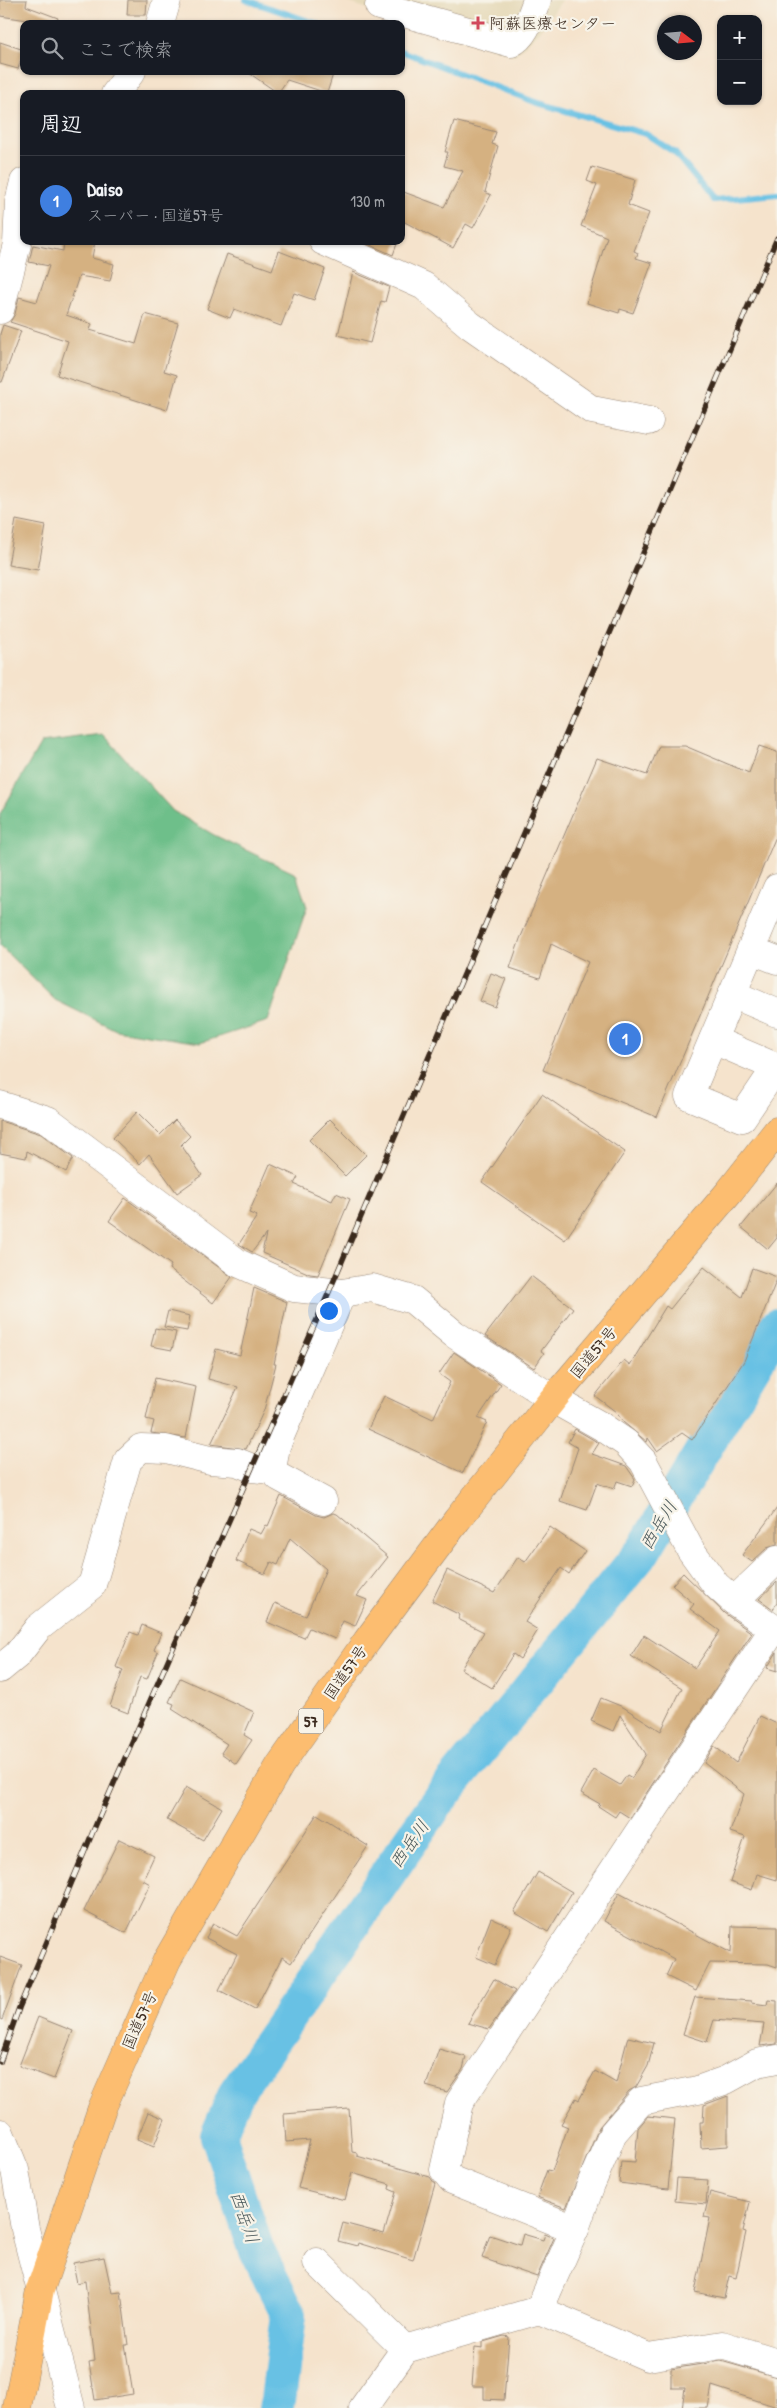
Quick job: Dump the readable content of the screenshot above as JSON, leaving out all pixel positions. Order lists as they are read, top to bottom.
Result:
{
  "streets": {
    "highway": ["国道57号", "57"]
  },
  "water": ["西岳川"],
  "places": {
    "health": ["阿蘇医療センター"]
  },
  "north": "right",
  "page": {
    "map_buttons": ["+", "−"],
    "search": "ここで検索",
    "heading": "周辺",
    "list": [
      {
        "mark": "1",
        "name": "Daiso",
        "note": "スーパー · 国道57号",
        "value": "130 m"
      }
    ],
    "pins": "1"
  }
}
